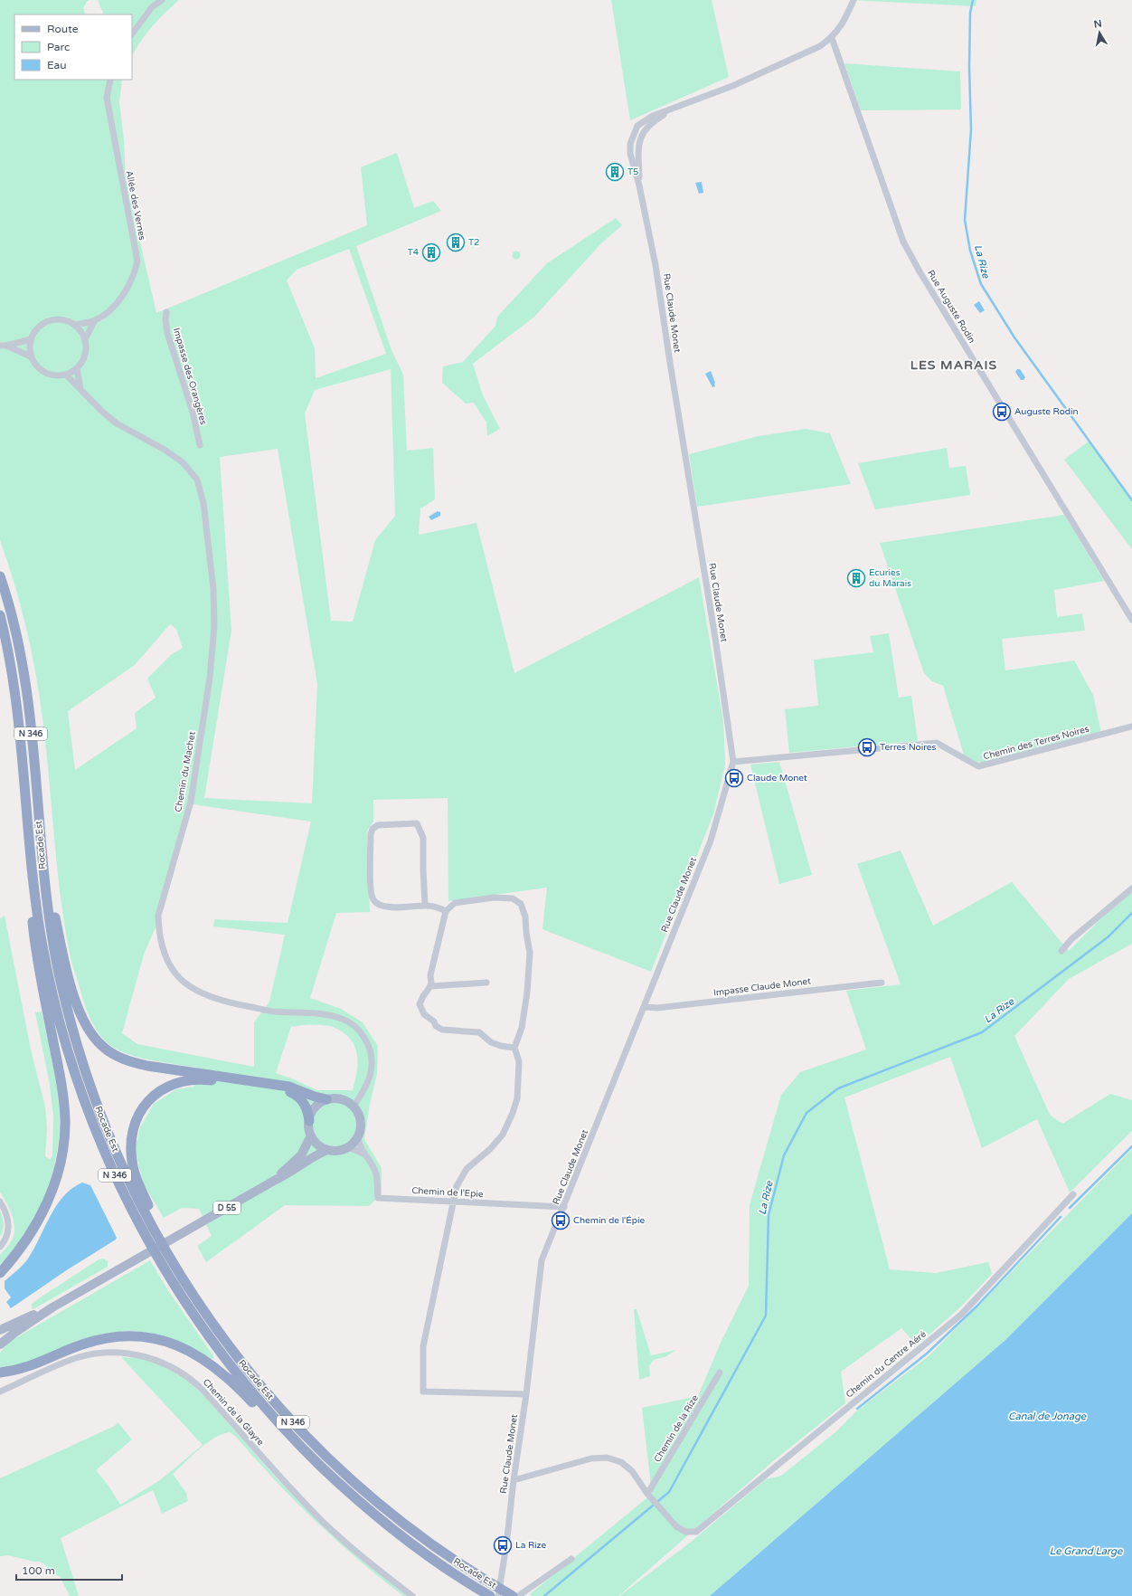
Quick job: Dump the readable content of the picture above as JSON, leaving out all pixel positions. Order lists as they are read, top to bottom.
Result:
{
  "streets": {
    "highway": ["N 346", "Rocade Est"],
    "main road": ["D 55"],
    "street": [
      "Allée des Vernes",
      "Rue Auguste Rodin",
      "Rue Claude Monet",
      "Impasse des Orangères",
      "Chemin des Terres Noires",
      "Chemin du Machet",
      "Impasse Claude Monet",
      "Chemin de l'Epie",
      "Chemin du Centre Aéré",
      "Chemin de la Glayre",
      "Chemin de la Rize"
    ]
  },
  "crossings": [
    ["Allée des Vernes", "Chemin du Machet"],
    ["Rue Auguste Rodin", "Rue Claude Monet"],
    ["Rue Claude Monet", "Chemin des Terres Noires"],
    ["Rue Claude Monet", "Impasse Claude Monet"],
    ["Rue Claude Monet", "Chemin de l'Epie"],
    ["Chemin du Machet", "Chemin de l'Epie"],
    ["Chemin du Machet", "D 55"],
    ["Chemin de l'Epie", "D 55"],
    ["Chemin du Centre Aéré", "Chemin de la Rize"]
  ],
  "districts": ["LES MARAIS"],
  "water": ["La Rize", "Canal de Jonage", "Le Grand Large"],
  "places": {
    "building": [
      "T5",
      "T2",
      "T4",
      "Ecuries du Marais"
    ],
    "bus stop": [
      "Auguste Rodin",
      "Terres Noires",
      "Claude Monet",
      "Chemin de l'Épie",
      "La Rize"
    ]
  },
  "legend": ["Route", "Parc", "Eau"],
  "scale_bar": "100 m",
  "north": "top"
}
